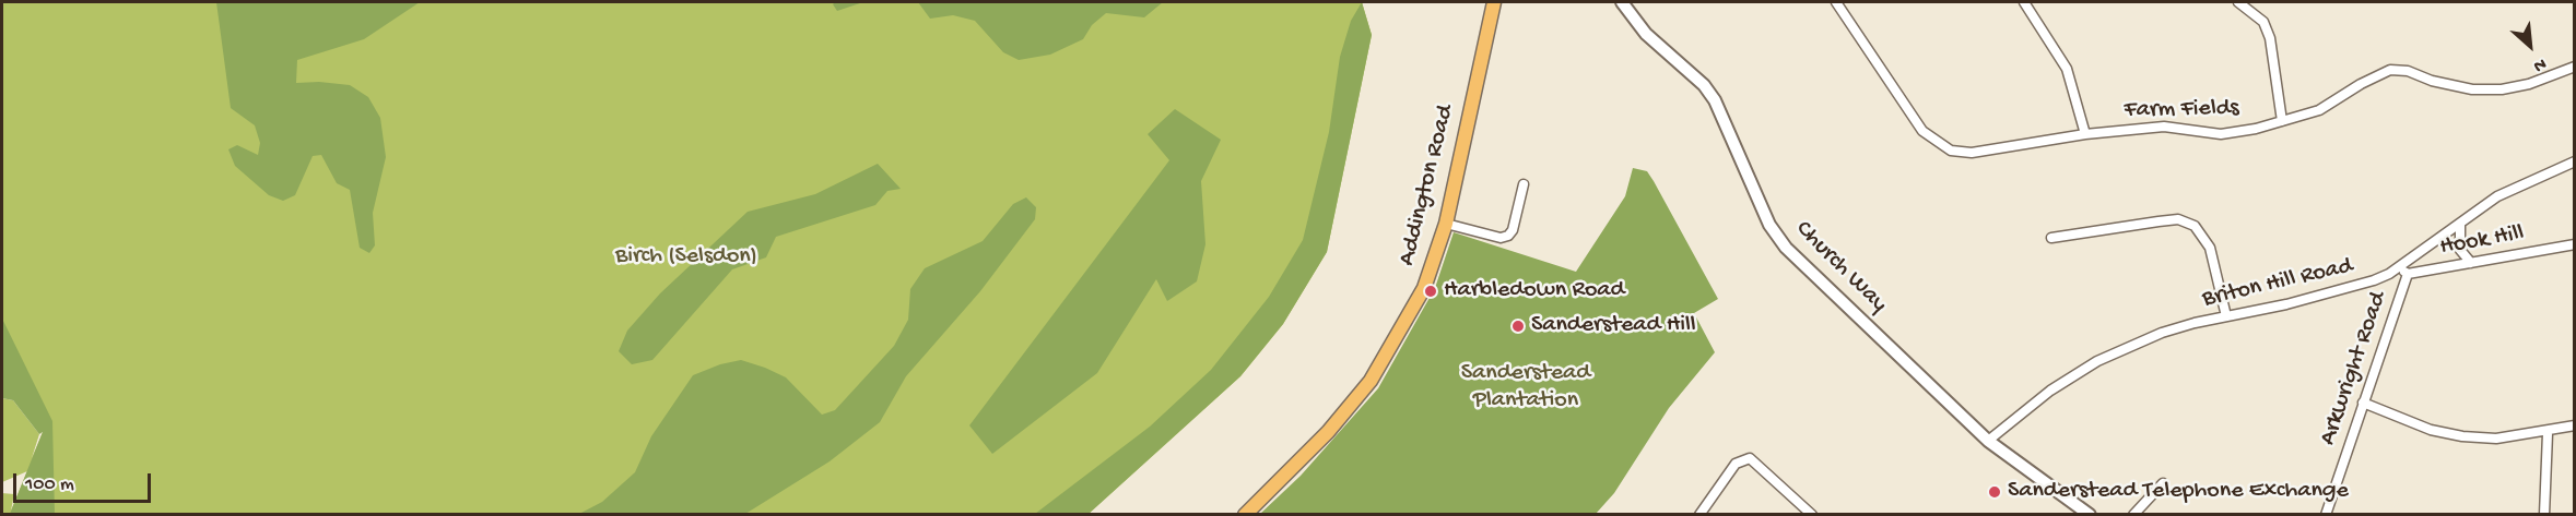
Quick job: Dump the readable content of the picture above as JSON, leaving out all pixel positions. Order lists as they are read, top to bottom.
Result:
{
  "streets": {
    "main road": ["Addington Road"],
    "street": [
      "Farm Fields",
      "Hook Hill",
      "Church Way",
      "Briton Hill Road",
      "Arkwright Road"
    ]
  },
  "crossings": [
    ["Hook Hill", "Arkwright Road"],
    ["Church Way", "Briton Hill Road"]
  ],
  "parks": ["Birch (Selsdon)", "Sanderstead Plantation"],
  "places": ["Harbledown Road", "Sanderstead Hill", "Sanderstead Telephone Exchange"],
  "scale_bar": "100 m",
  "north": "bottom right"
}
